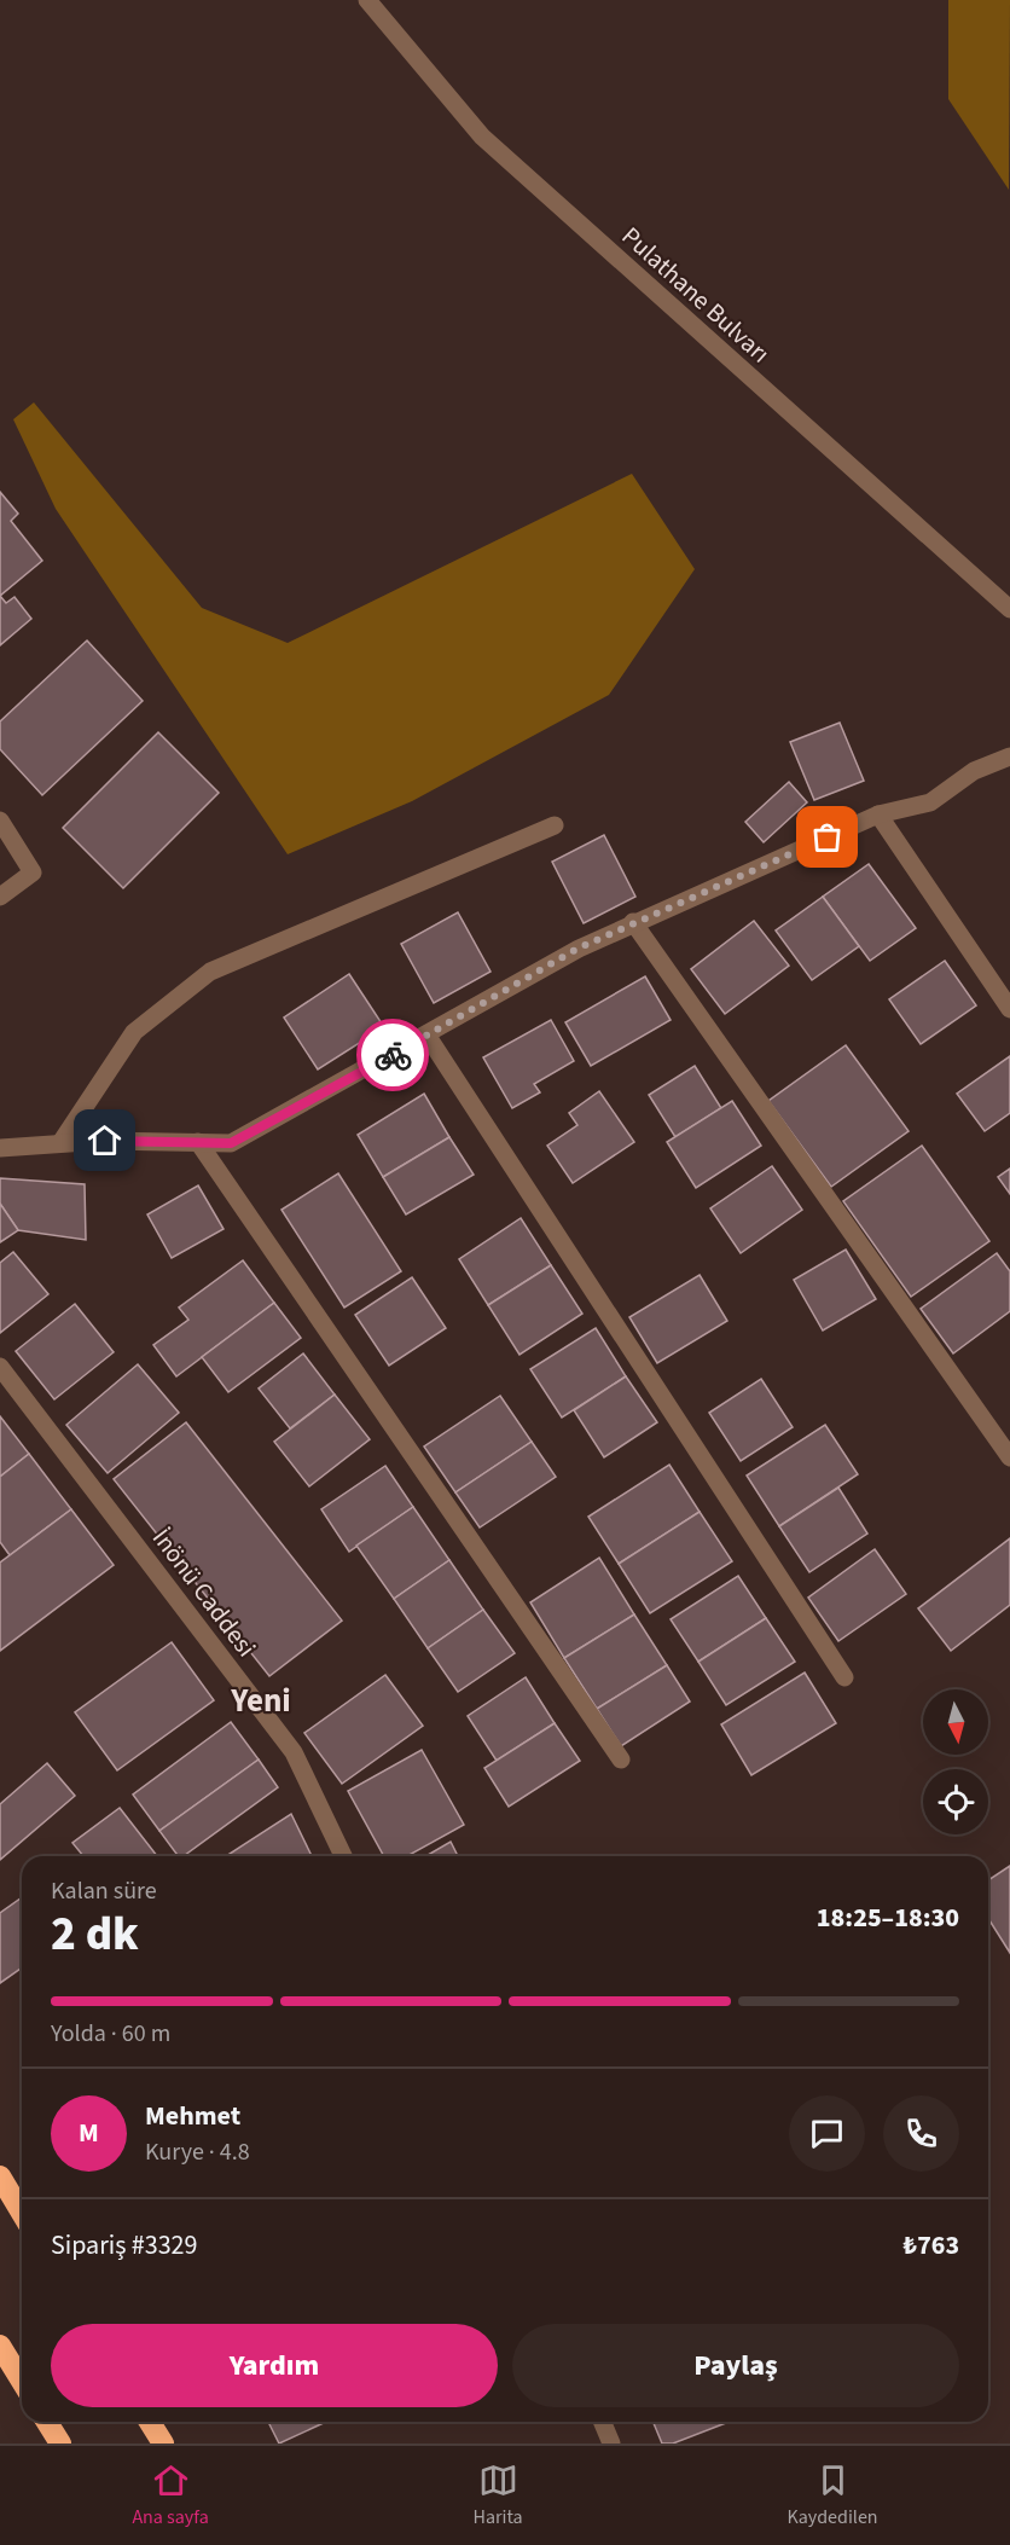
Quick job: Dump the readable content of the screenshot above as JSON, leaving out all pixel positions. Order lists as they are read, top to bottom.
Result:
{
  "streets": {
    "street": ["Pulathane Bulvarı", "İnönü Caddesi"]
  },
  "districts": ["Yeni"],
  "north": "bottom",
  "page": {
    "heading": ["2 dk", "Kalan süre", "18:25–18:30"],
    "panel": [
      "Mehmet",
      "Kurye · 4.8",
      "Sipariş #3329",
      "₺763"
    ],
    "bar": "Yolda · 60 m",
    "round": "M",
    "buttons": ["Yardım", "Paylaş"],
    "tabs": ["Ana sayfa", "Harita", "Kaydedilen"]
  }
}
